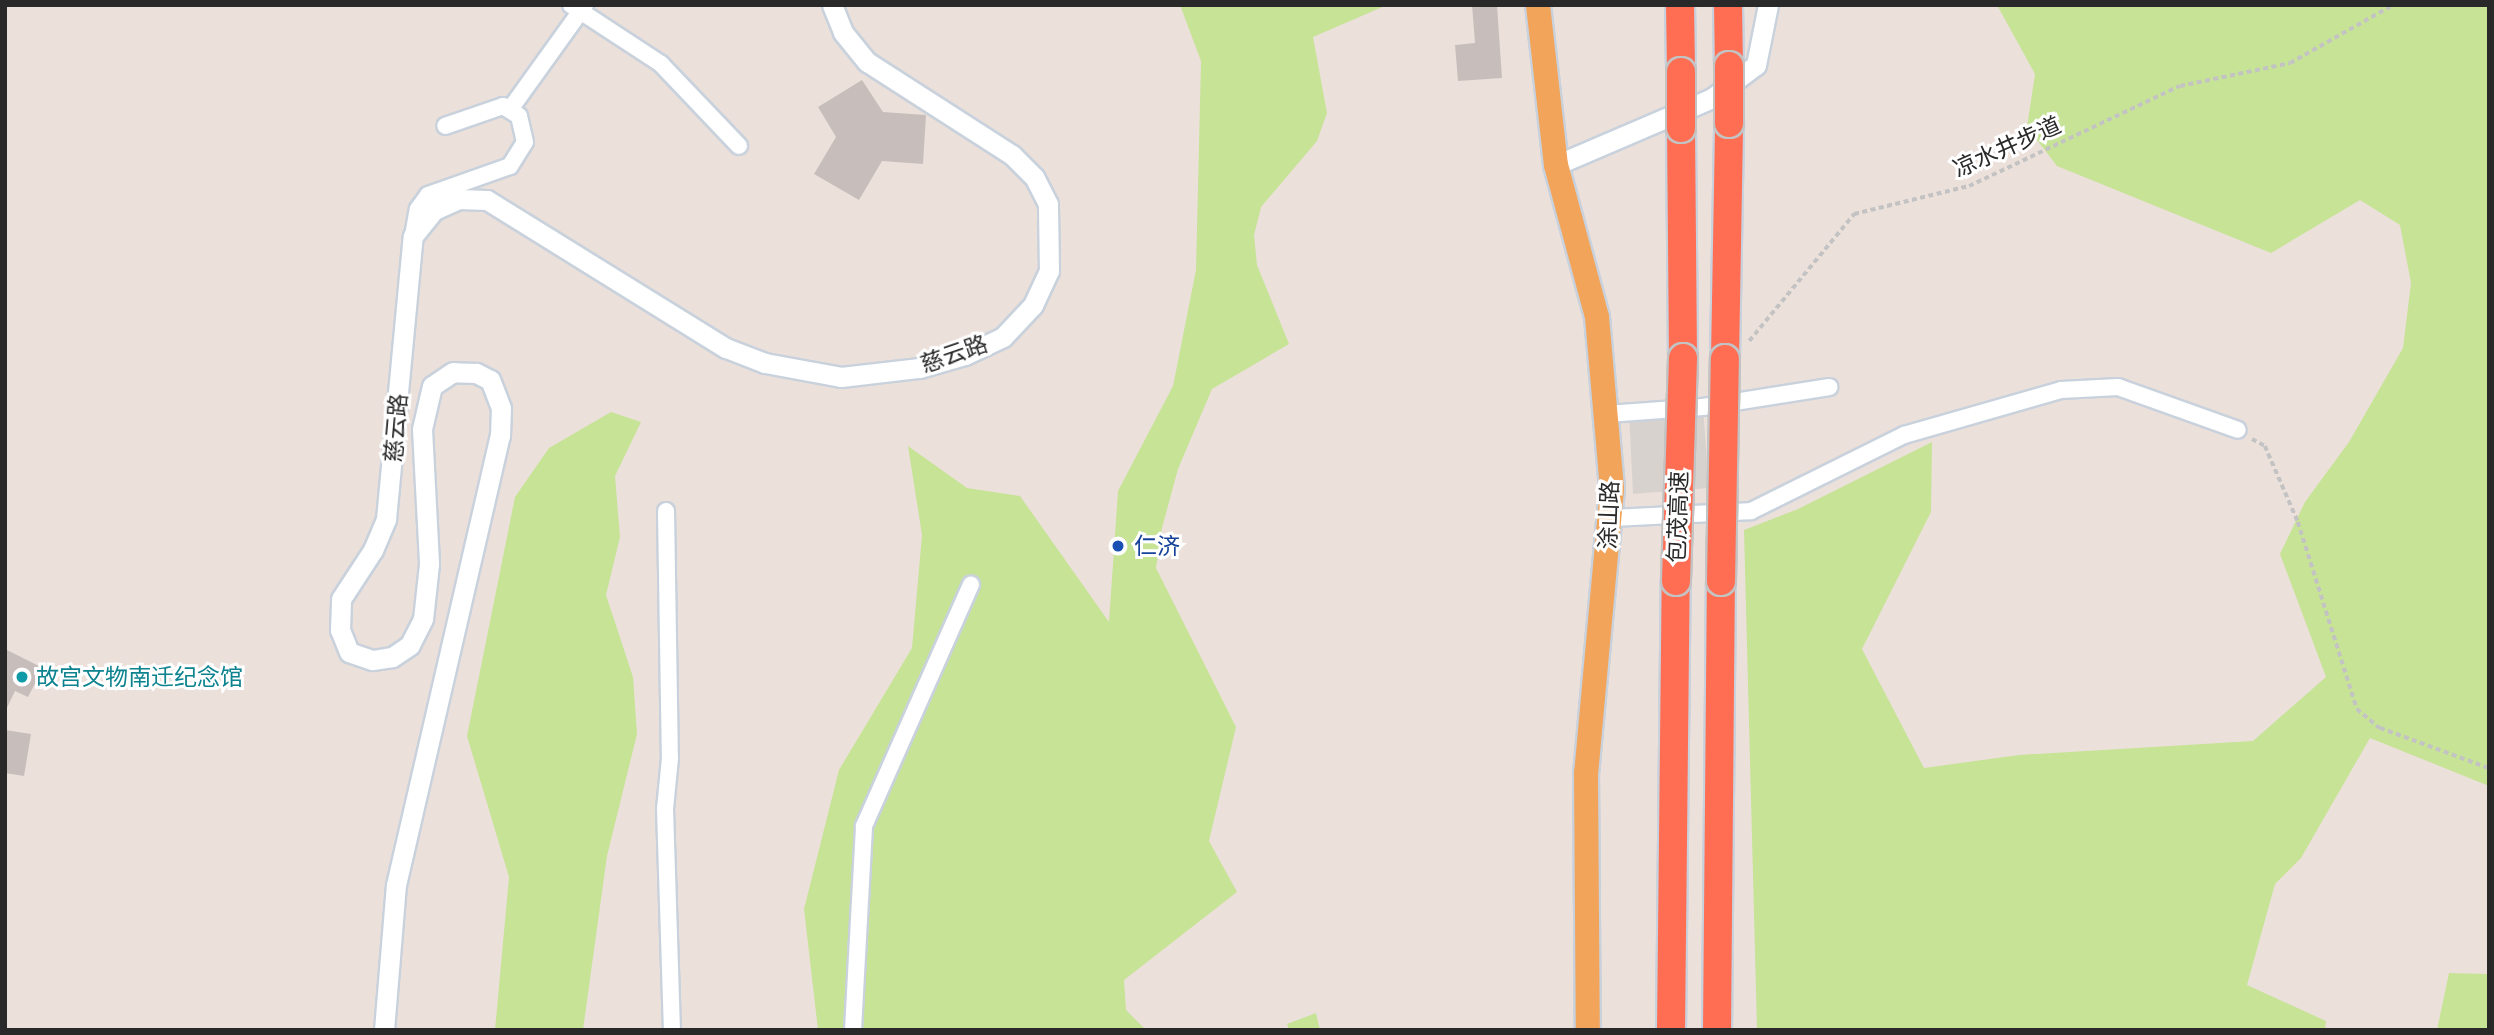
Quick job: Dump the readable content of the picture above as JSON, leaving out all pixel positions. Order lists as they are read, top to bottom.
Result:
{
  "streets": {
    "highway": ["包茂高速"],
    "main road": ["涂山路"],
    "street": ["慈云路"],
    "path": ["凉水井步道"]
  },
  "crossings": [
    ["凉水井步道", "包茂高速"]
  ],
  "places": ["仁济", "故宫文物南迁纪念馆"]
}
